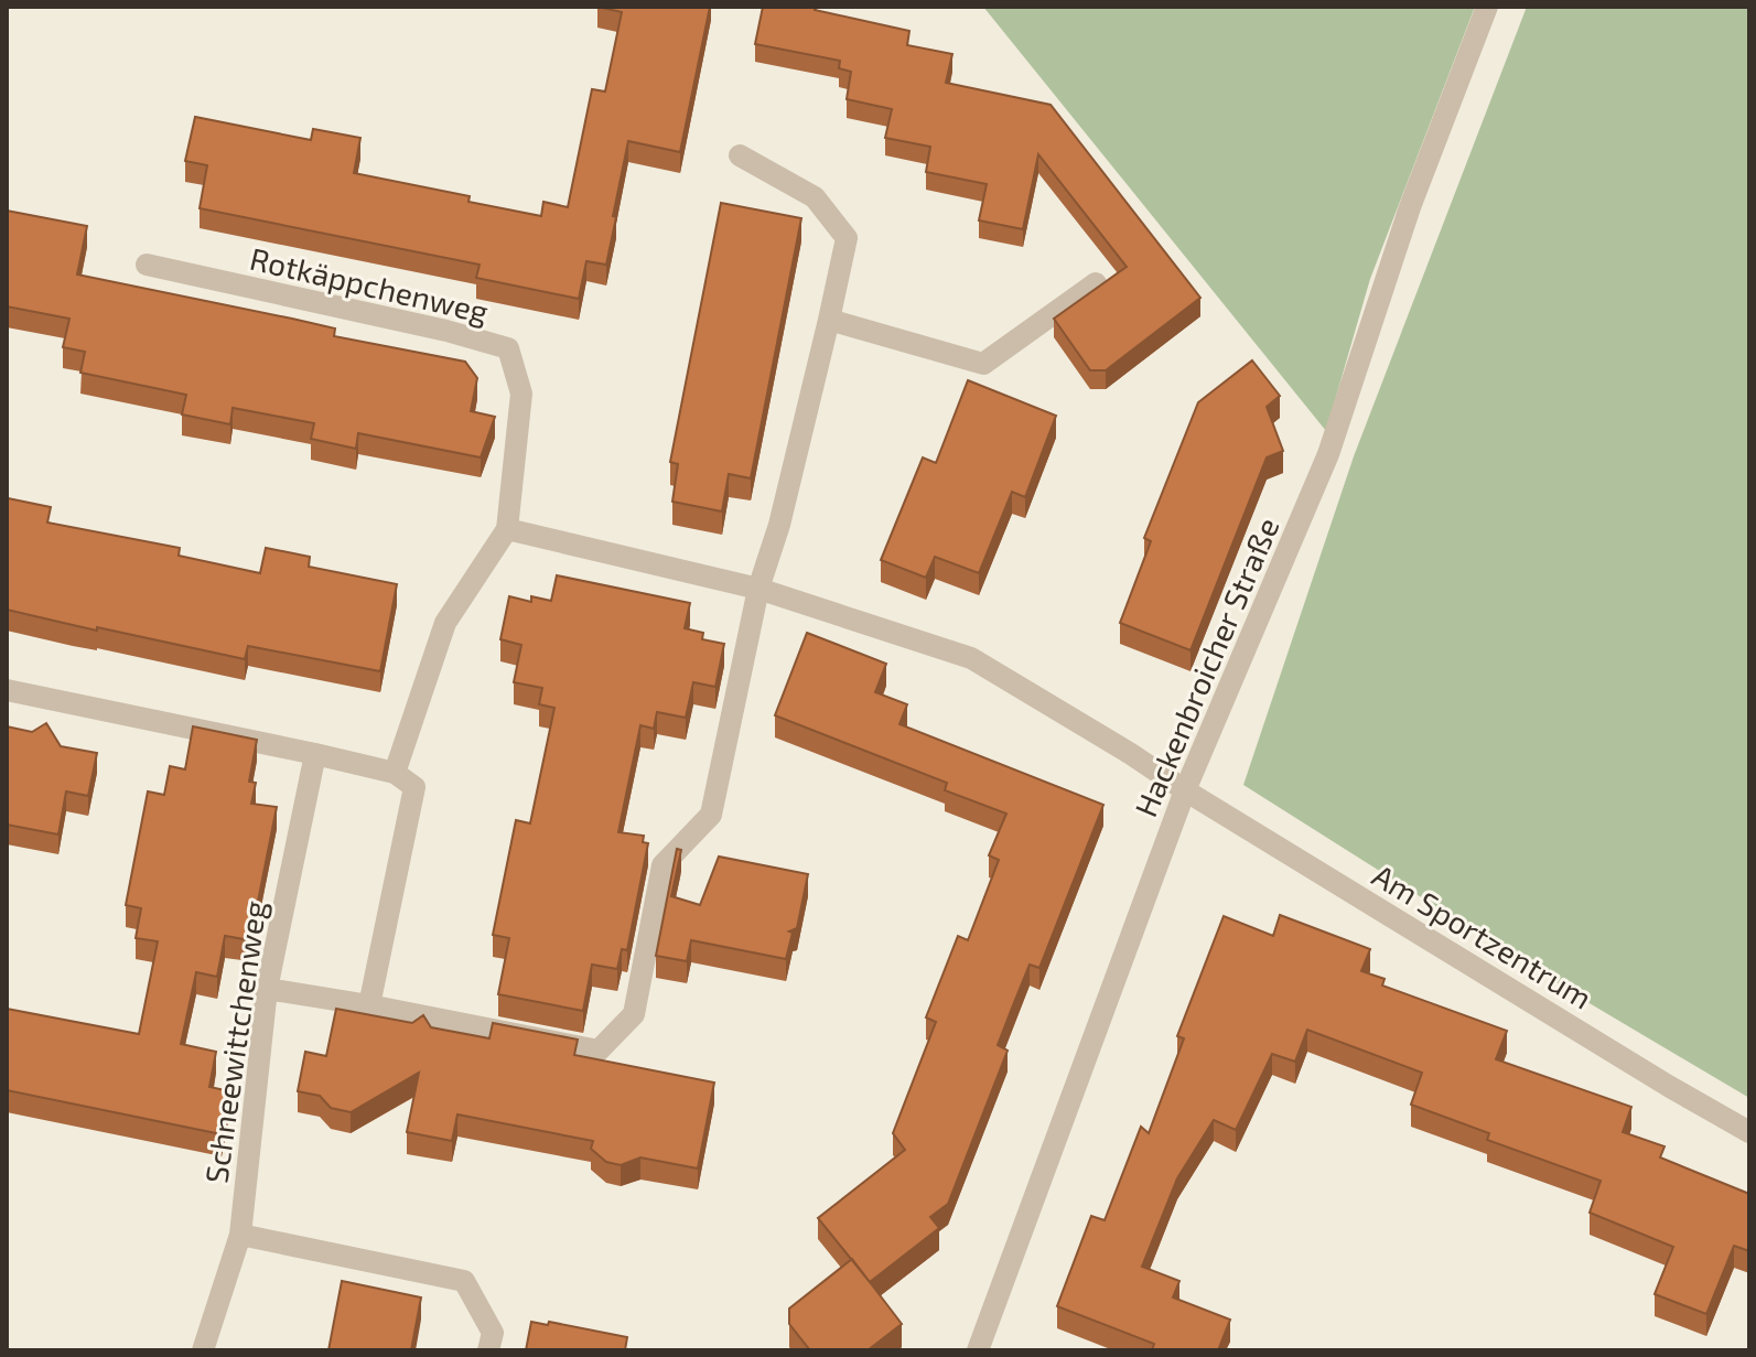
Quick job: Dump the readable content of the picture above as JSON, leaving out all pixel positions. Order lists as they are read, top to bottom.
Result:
{
  "streets": {
    "street": [
      "Rotkäppchenweg",
      "Hackenbroicher Straße",
      "Am Sportzentrum",
      "Schneewittchenweg"
    ]
  },
  "crossings": [
    ["Hackenbroicher Straße", "Am Sportzentrum"]
  ]
}
